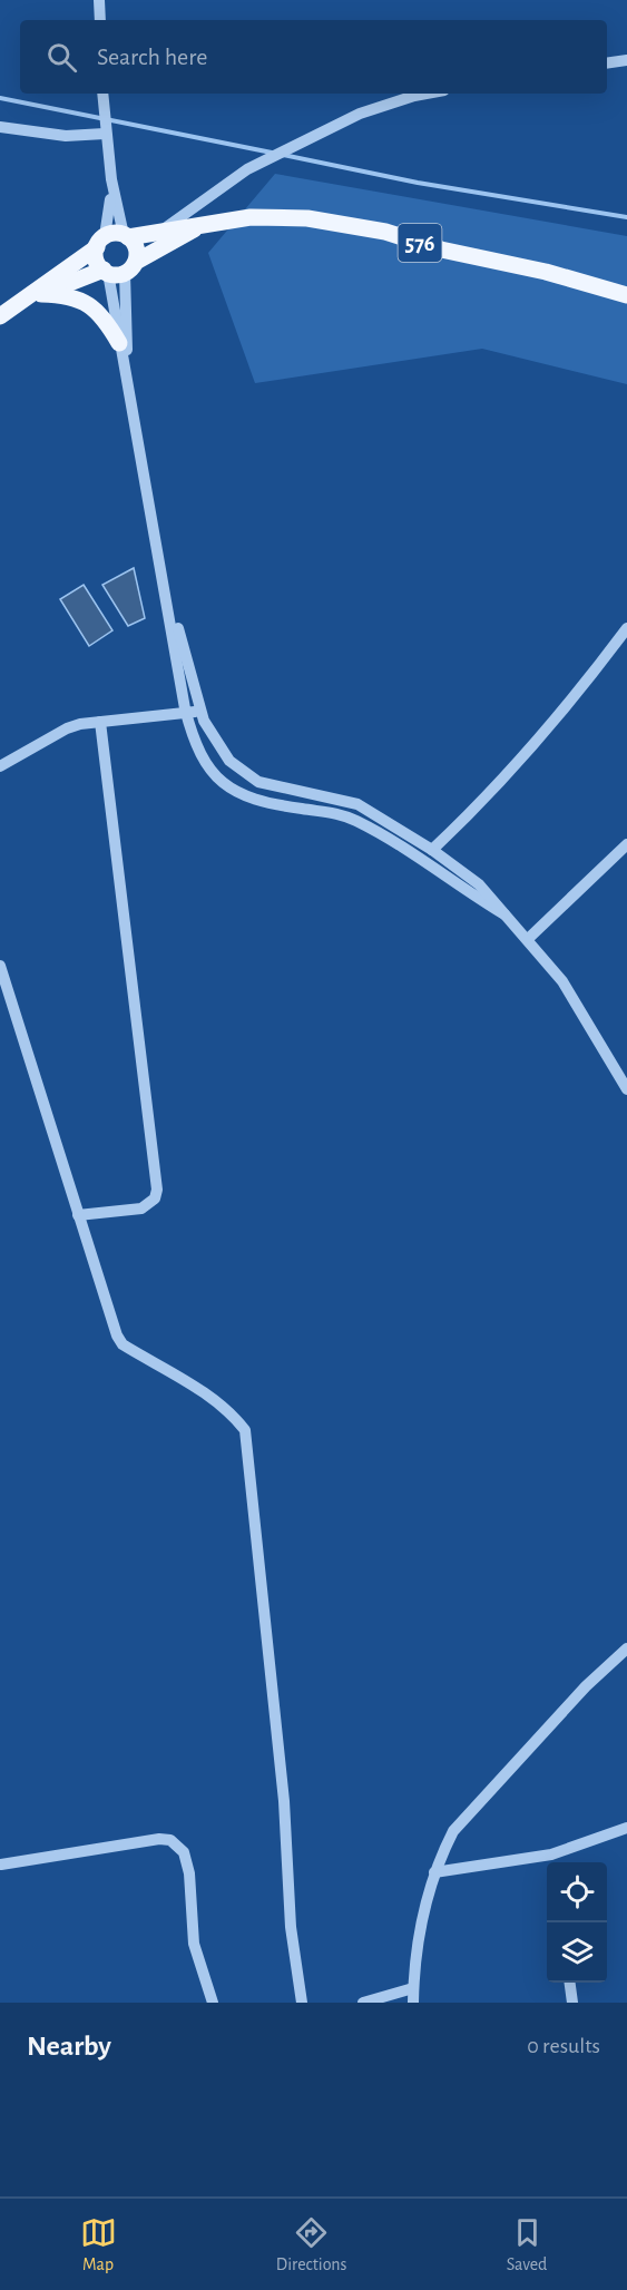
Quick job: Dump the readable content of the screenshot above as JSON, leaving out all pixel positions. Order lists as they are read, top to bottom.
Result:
{
  "streets": {
    "main road": ["576"]
  },
  "page": {
    "search": "Search here",
    "heading": ["Nearby", "0 results"],
    "nav": ["Map", "Directions", "Saved"]
  }
}
